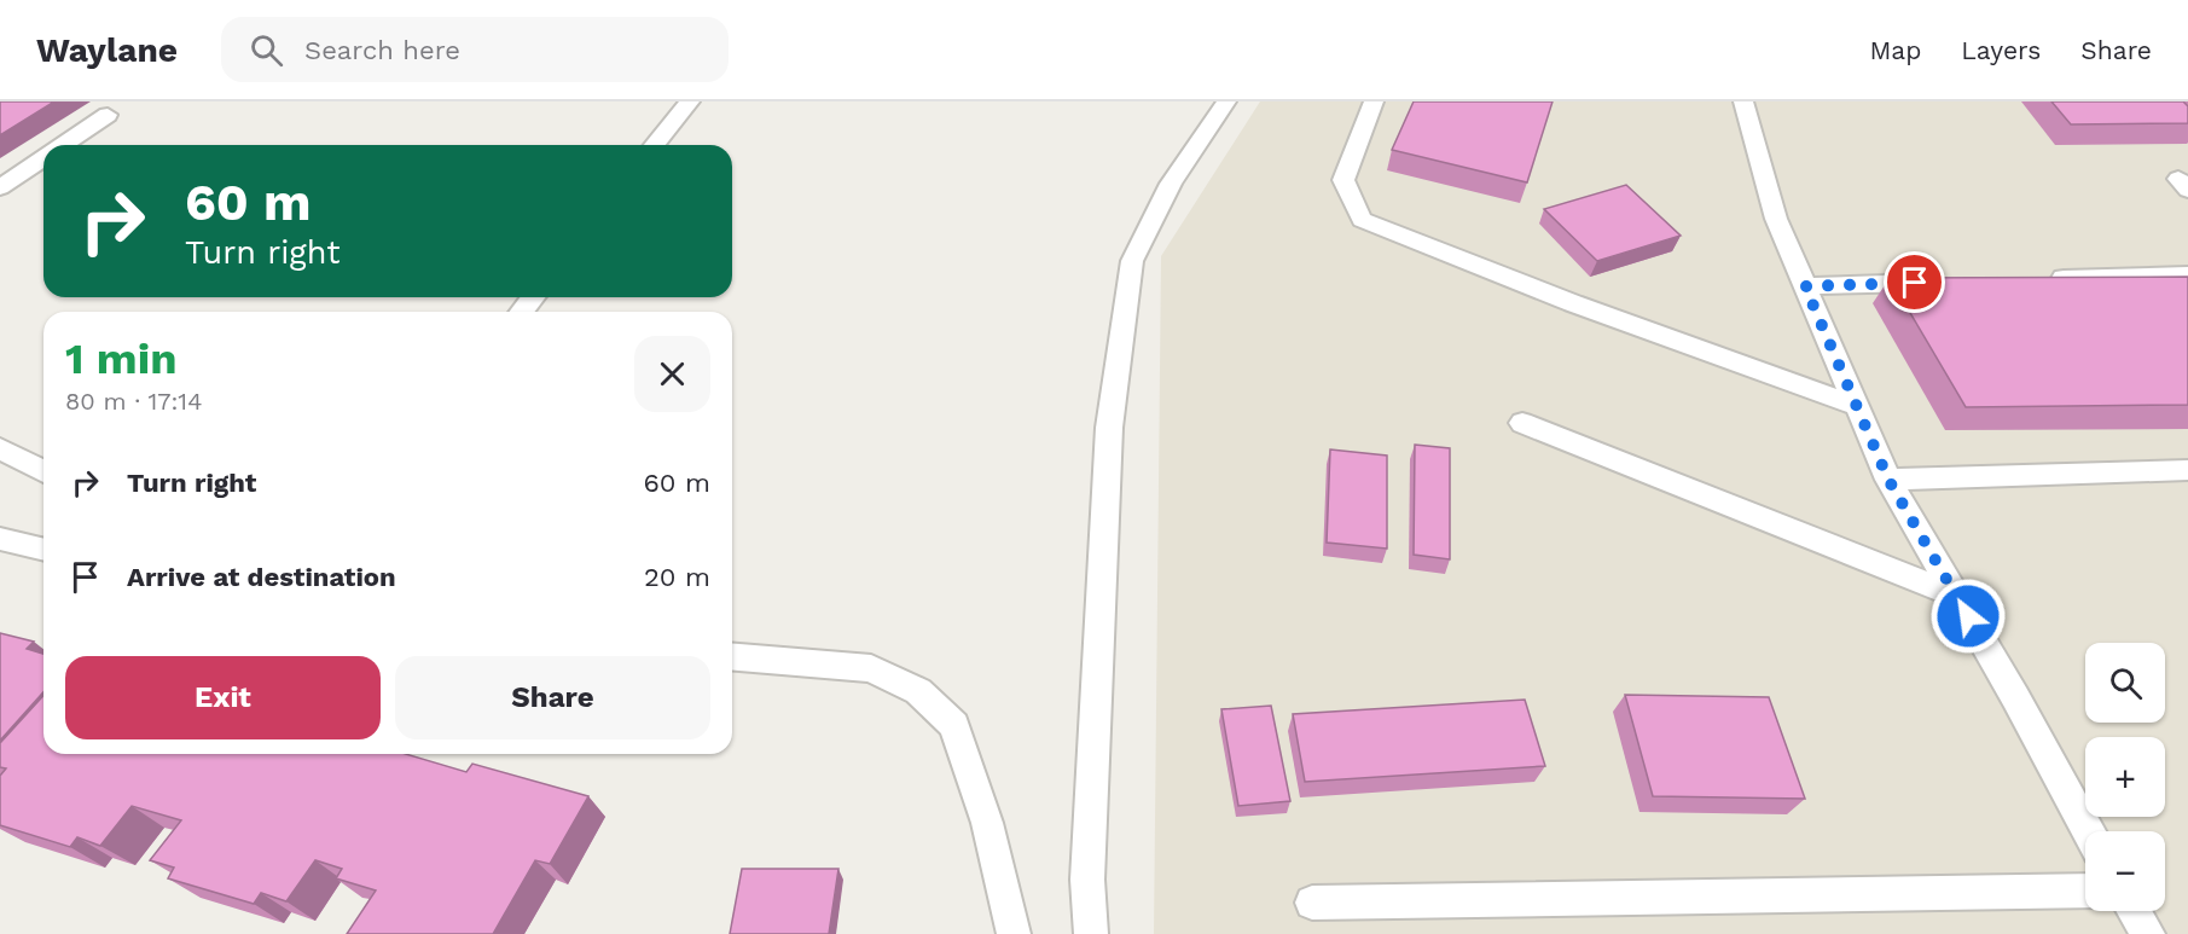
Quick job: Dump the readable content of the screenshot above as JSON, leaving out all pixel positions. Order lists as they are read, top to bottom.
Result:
{
  "page": {
    "header": "Waylane",
    "search": "Search here",
    "nav": ["Map", "Layers", "Share"],
    "turn": ["60 m", "Turn right"],
    "heading": ["1 min", "80 m · 17:14"],
    "list": [
      {
        "name": "Turn right",
        "value": "60 m"
      },
      {
        "name": "Arrive at destination",
        "value": "20 m"
      }
    ],
    "buttons": ["Exit", "Share"],
    "map_buttons": ["+", "−"]
  }
}
